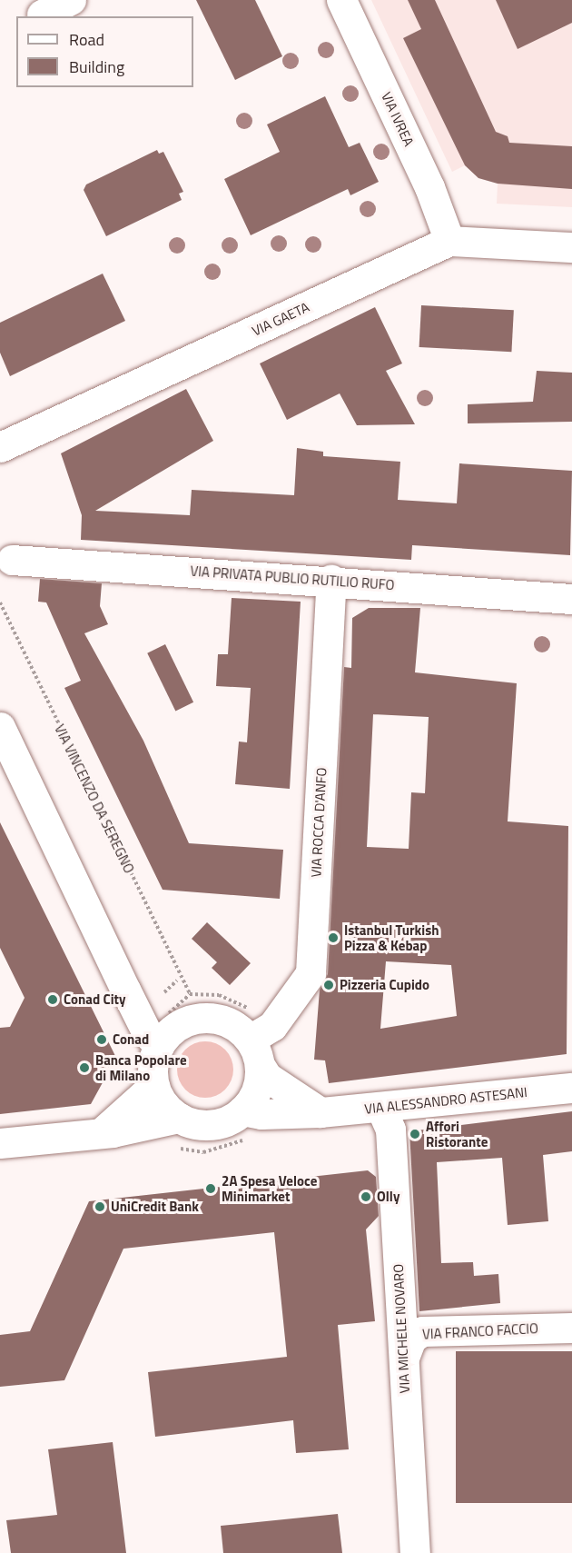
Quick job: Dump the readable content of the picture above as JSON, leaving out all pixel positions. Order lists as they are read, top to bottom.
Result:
{
  "streets": {
    "street": [
      "VIA IVREA",
      "VIA GAETA",
      "VIA PRIVATA PUBLIO RUTILIO RUFO",
      "VIA ROCCA D'ANFO",
      "VIA ALESSANDRO ASTESANI",
      "VIA MICHELE NOVARO",
      "VIA FRANCO FACCIO"
    ],
    "path": ["VIA VINCENZO DA SEREGNO"]
  },
  "crossings": [
    ["VIA IVREA", "VIA GAETA"],
    ["VIA PRIVATA PUBLIO RUTILIO RUFO", "VIA ROCCA D'ANFO"],
    ["VIA VINCENZO DA SEREGNO", "VIA ROCCA D'ANFO"],
    ["VIA VINCENZO DA SEREGNO", "VIA ALESSANDRO ASTESANI"],
    ["VIA ROCCA D'ANFO", "VIA ALESSANDRO ASTESANI"],
    ["VIA ALESSANDRO ASTESANI", "VIA MICHELE NOVARO"],
    ["VIA MICHELE NOVARO", "VIA FRANCO FACCIO"]
  ],
  "places": [
    "Istanbul Turkish Pizza & Kebap",
    "Pizzeria Cupido",
    "Conad City",
    "Conad",
    "Banca Popolare di Milano",
    "Affori Ristorante",
    "2A Spesa Veloce Minimarket",
    "Olly",
    "UniCredit Bank"
  ],
  "legend": ["Road", "Building"]
}
